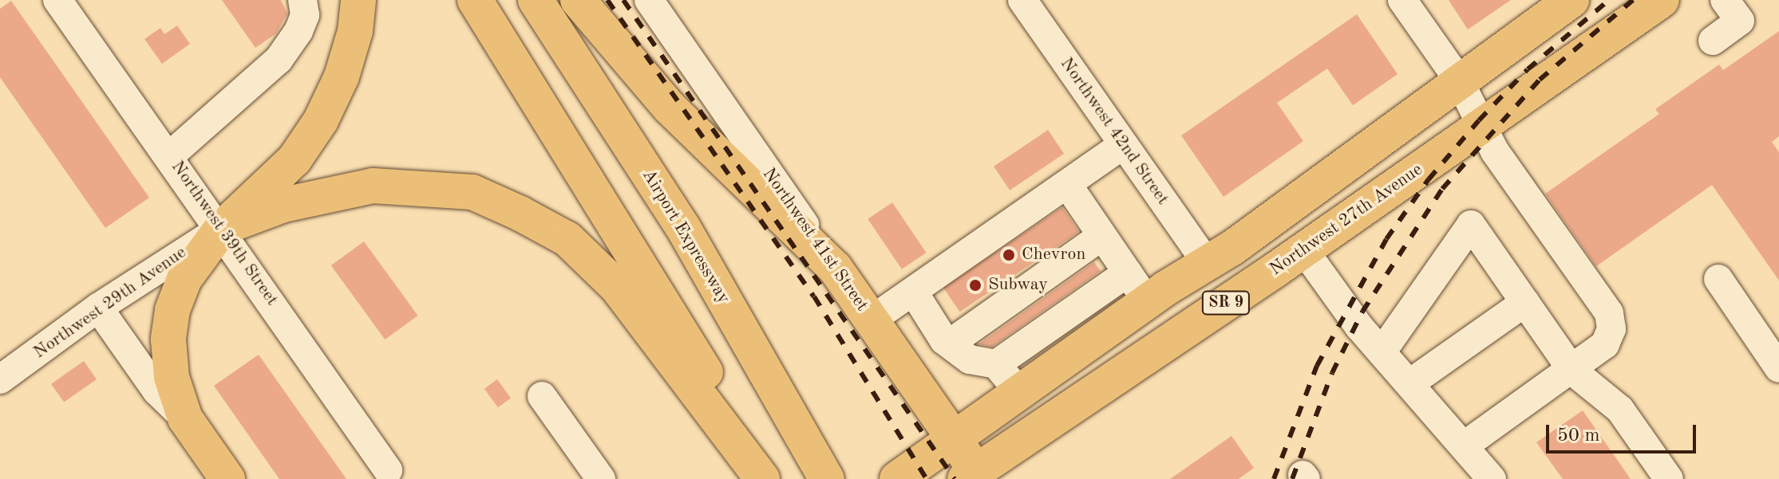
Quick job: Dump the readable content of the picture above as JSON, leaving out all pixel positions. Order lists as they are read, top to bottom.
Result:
{
  "streets": {
    "main road": [
      "Northwest 27th Avenue",
      "Airport Expressway",
      "Northwest 41st Street",
      "SR 9"
    ],
    "street": ["Northwest 42nd Street", "Northwest 39th Street", "Northwest 29th Avenue"]
  },
  "crossings": [
    ["Northwest 42nd Street", "SR 9"],
    ["Northwest 27th Avenue", "Northwest 41st Street"],
    ["Northwest 39th Street", "Northwest 29th Avenue"],
    ["Northwest 41st Street", "SR 9"]
  ],
  "places": ["Chevron", "Subway"],
  "scale_bar": "50 m"
}
